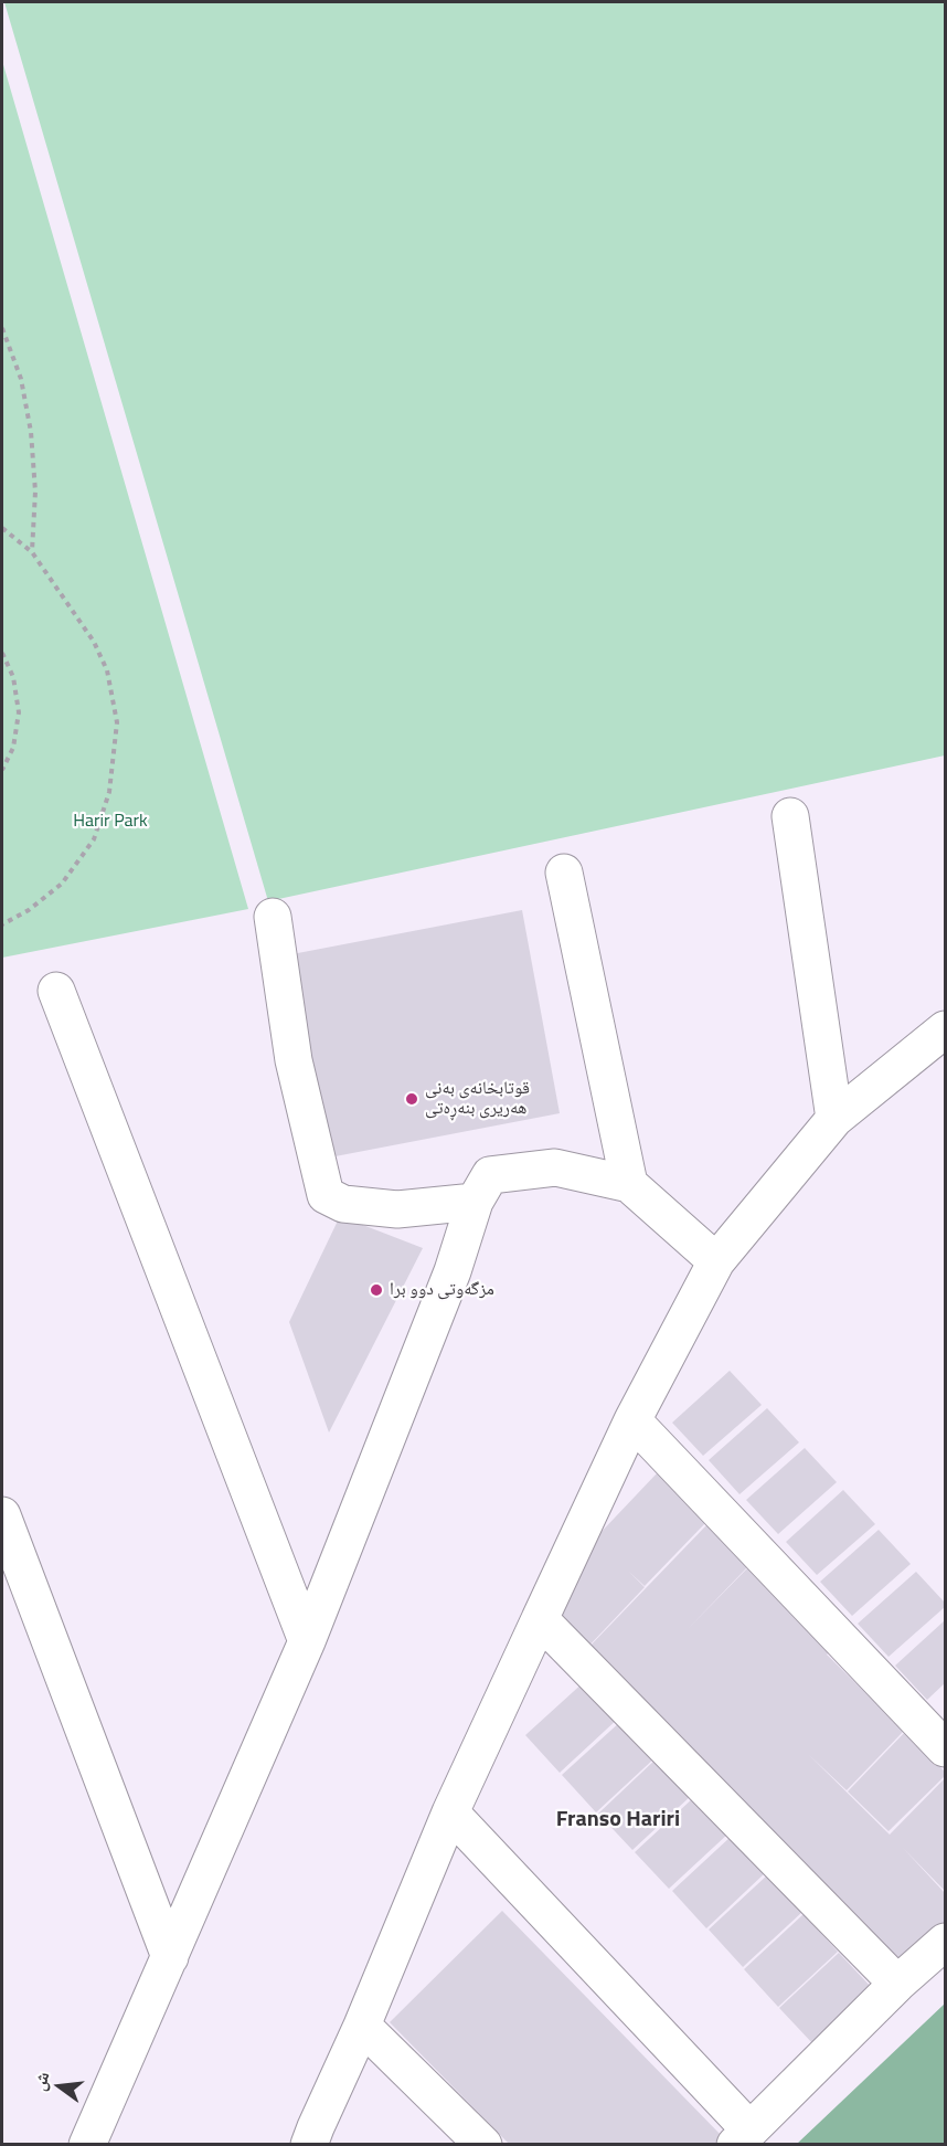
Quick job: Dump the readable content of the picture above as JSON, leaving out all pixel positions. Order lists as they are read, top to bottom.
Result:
{
  "districts": ["Franso Hariri"],
  "parks": ["Harir Park"],
  "places": ["قوتابخانەی بەنی هەریری بنەڕەتی", "مزگەوتی دوو برا"],
  "north": "left"
}
